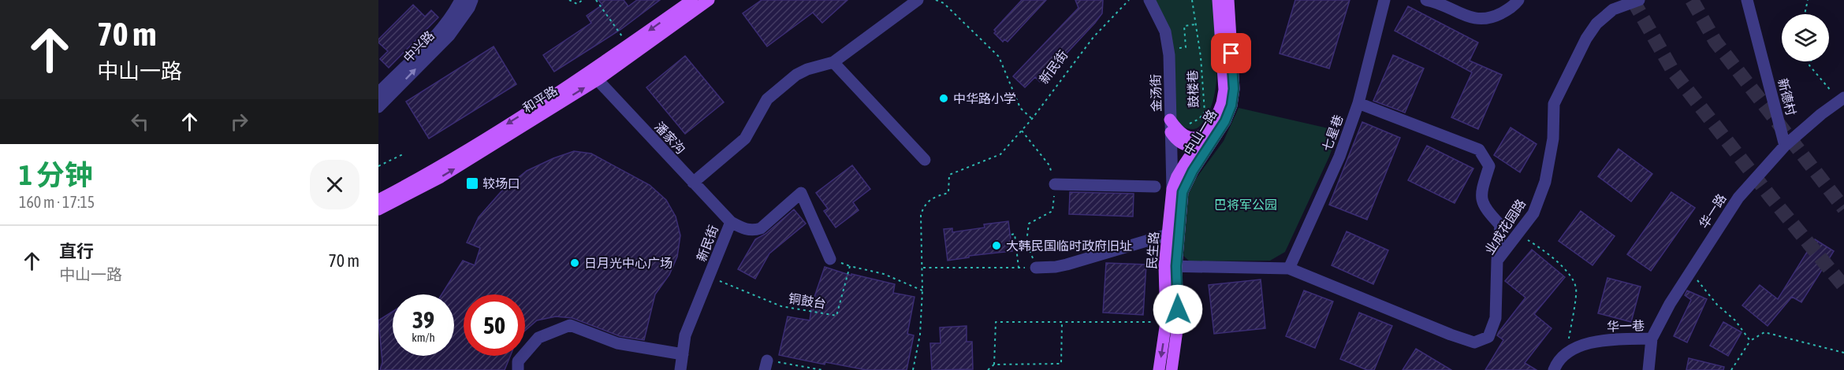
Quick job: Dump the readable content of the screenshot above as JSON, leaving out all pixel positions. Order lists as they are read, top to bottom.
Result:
{
  "streets": {
    "main road": ["和平路", "中山一路", "民生路"],
    "street": [
      "中兴路",
      "新民街",
      "金汤街",
      "新德村",
      "七星巷",
      "潘家沟",
      "华一路",
      "业成花园路",
      "华一巷"
    ],
    "path": ["鼓楼巷", "铜鼓台"]
  },
  "crossings": [
    ["新民街", "潘家沟"],
    ["新民街", "铜鼓台"],
    ["金汤街", "中山一路"],
    ["金汤街", "民生路"],
    ["新德村", "华一路"],
    ["和平路", "潘家沟"],
    ["中山一路", "民生路"],
    ["七星巷", "业成花园路"],
    ["华一路", "华一巷"],
    ["业成花园路", "民生路"]
  ],
  "parks": ["巴将军公园"],
  "places": {
    "other": ["中华路小学", "大韩民国临时政府旧址", "日月光中心广场"],
    "transit": ["较场口"]
  },
  "page": {
    "turn": ["70 m", "中山一路"],
    "heading": ["1 分钟", "160 m · 17:15"],
    "list": [
      {
        "name": "直行",
        "note": "中山一路",
        "value": "70 m"
      }
    ],
    "speed": "39 km/h",
    "limit": "50"
  }
}
